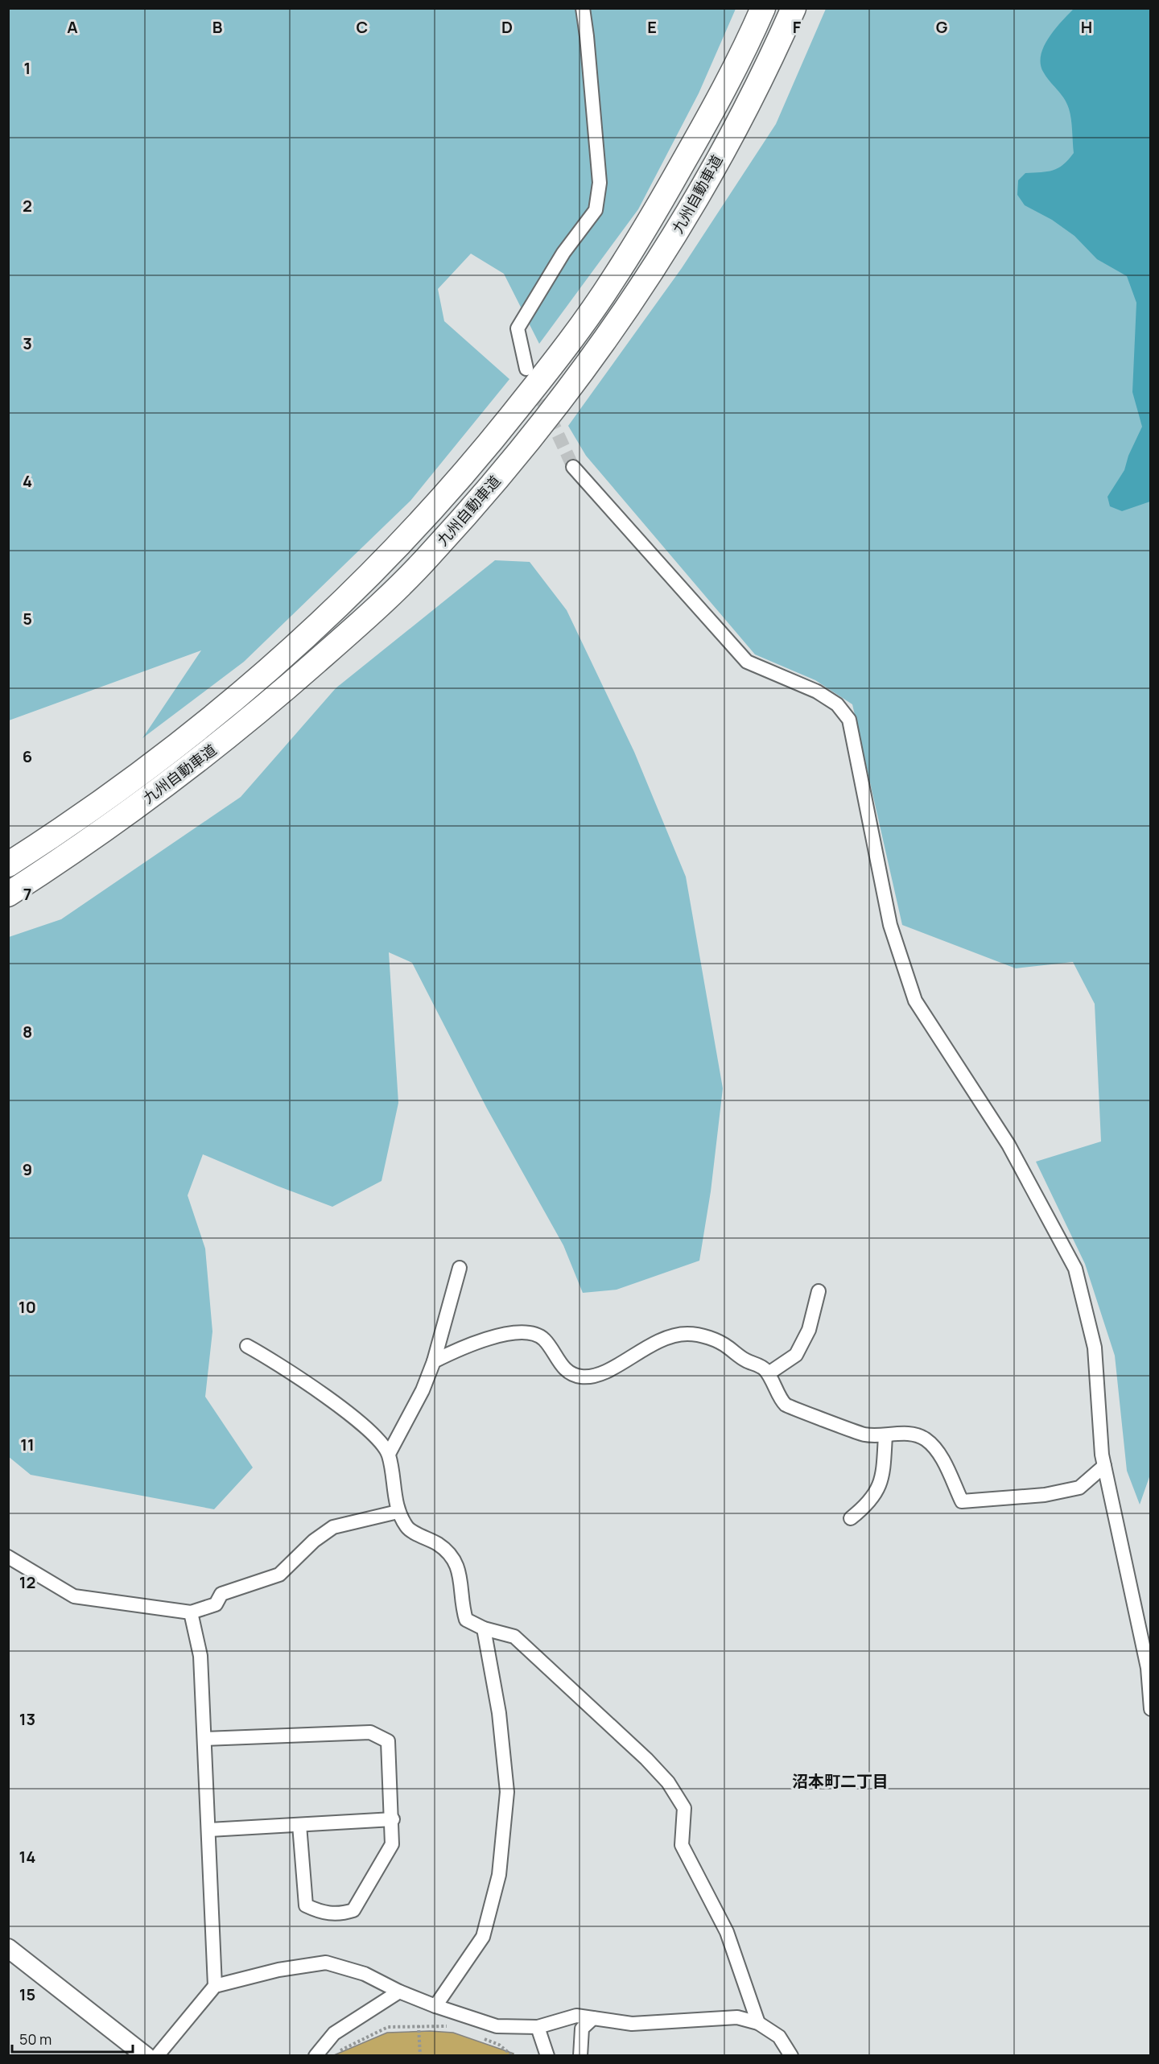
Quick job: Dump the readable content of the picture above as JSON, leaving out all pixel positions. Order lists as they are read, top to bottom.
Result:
{
  "streets": {
    "highway": ["九州自動車道"]
  },
  "districts": ["沼本町二丁目"],
  "scale_bar": "50 m",
  "grid": {
    "columns": [
      "A",
      "B",
      "C",
      "D",
      "E",
      "F",
      "G",
      "H"
    ],
    "rows": [
      "1",
      "2",
      "3",
      "4",
      "5",
      "6",
      "7",
      "8",
      "9",
      "10",
      "11",
      "12",
      "13",
      "14",
      "15"
    ]
  }
}
